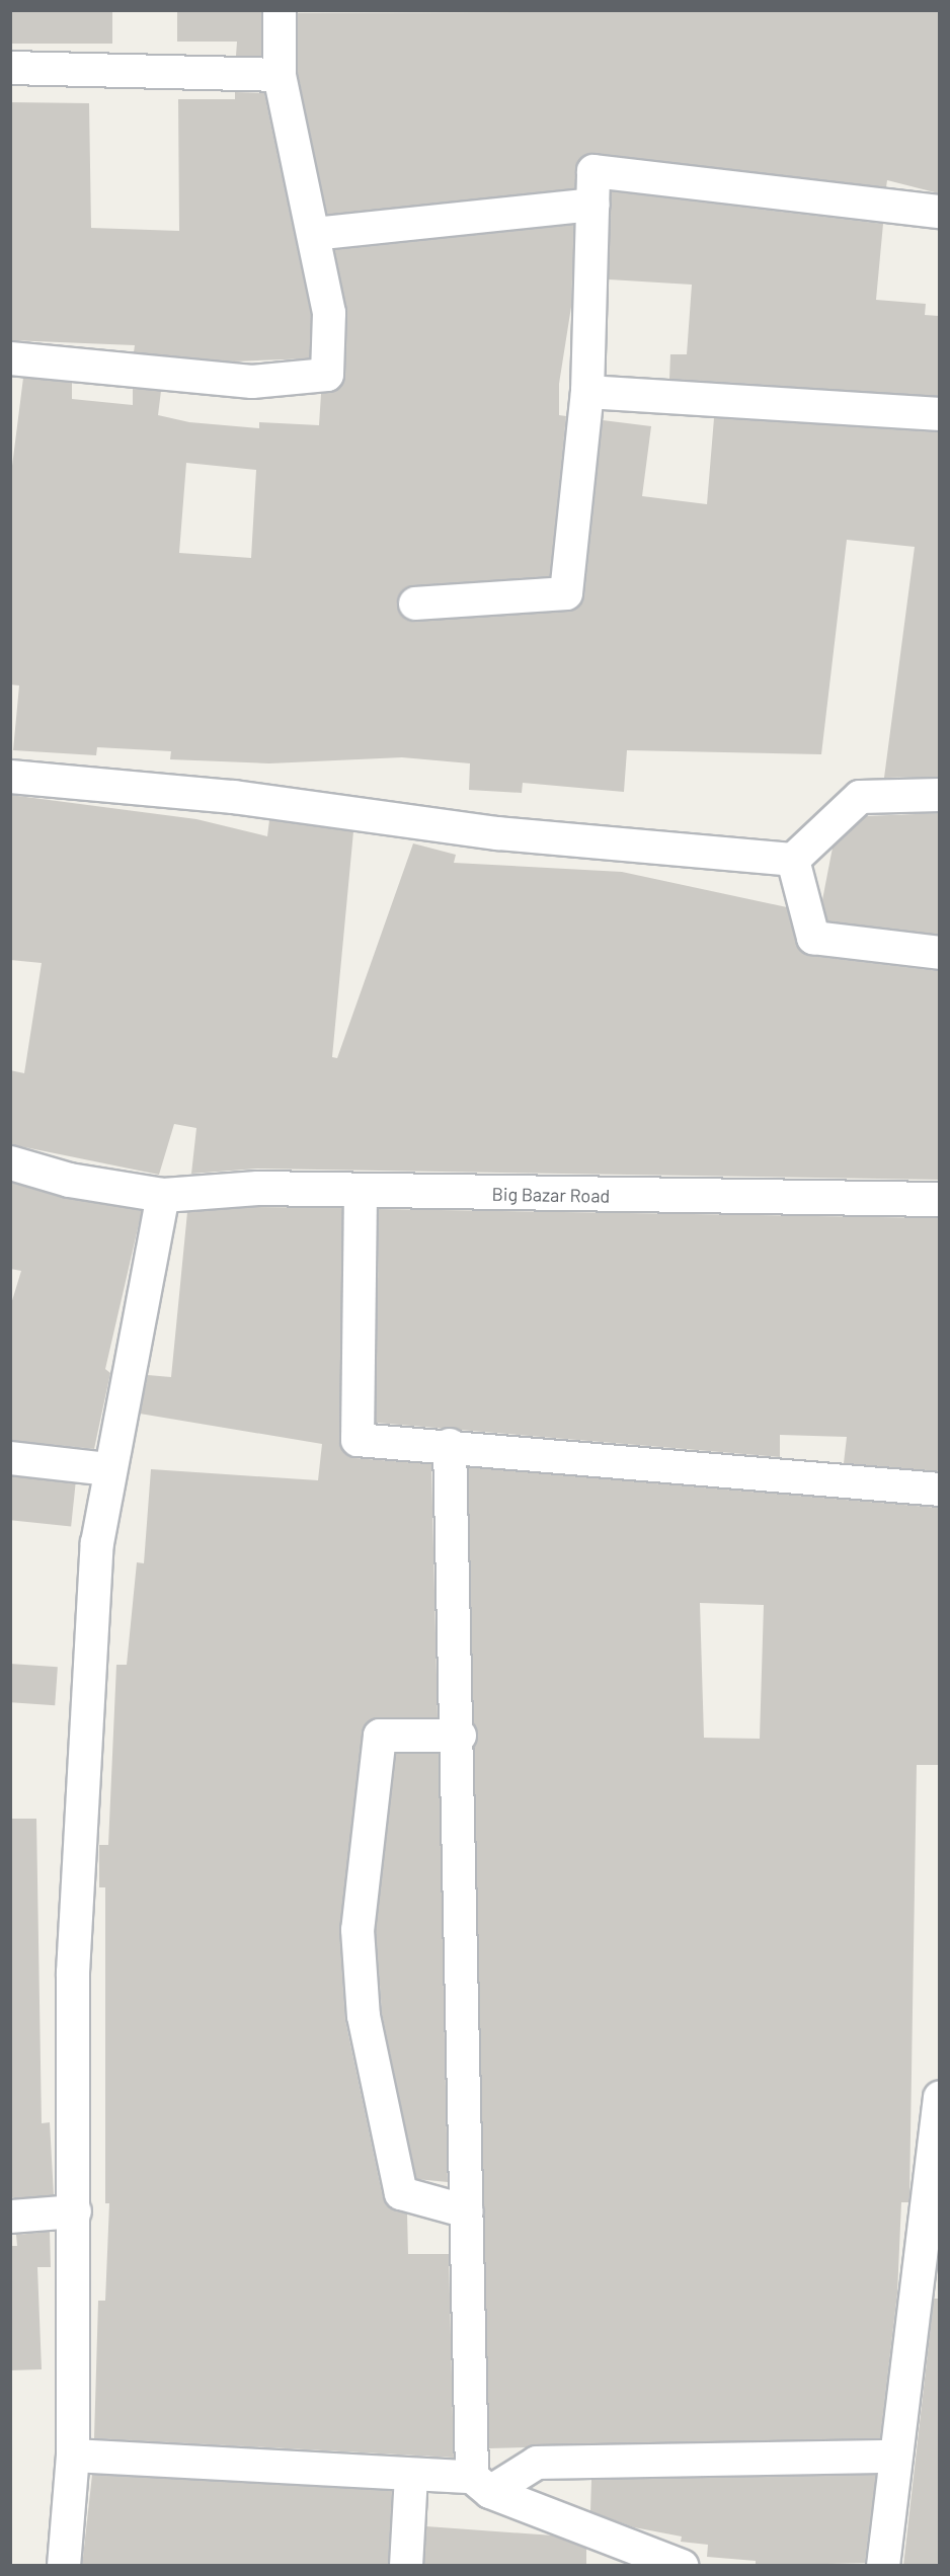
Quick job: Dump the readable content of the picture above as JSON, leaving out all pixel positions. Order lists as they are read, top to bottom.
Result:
{
  "streets": {
    "street": ["Big Bazar Road"]
  }
}
